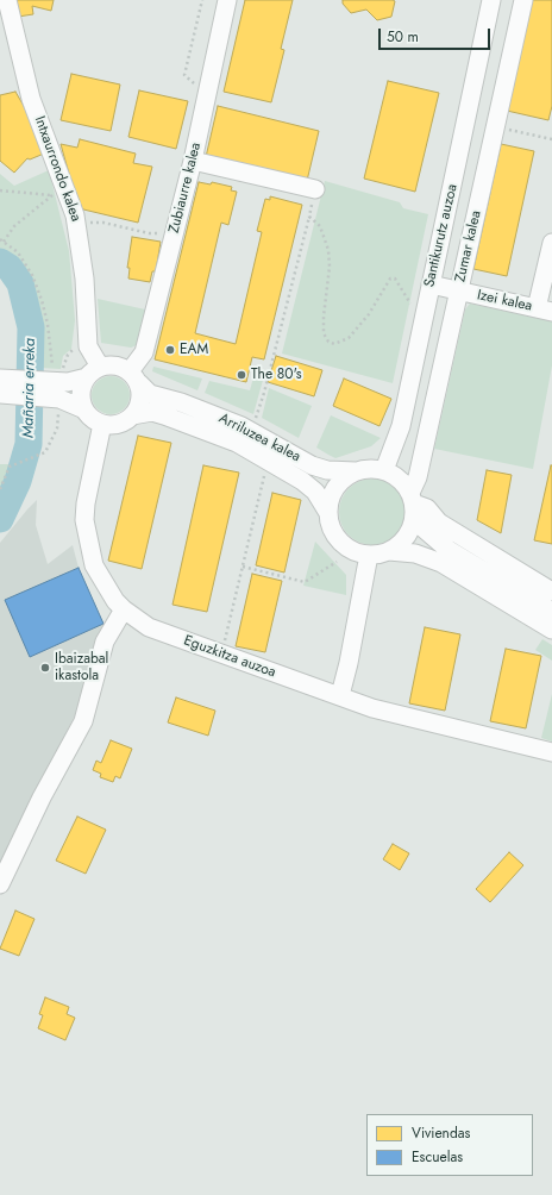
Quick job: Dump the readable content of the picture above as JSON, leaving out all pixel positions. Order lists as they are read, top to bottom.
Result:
{
  "streets": {
    "street": [
      "Intxaurrondo kalea",
      "Zubiaurre kalea",
      "Santikurutz auzoa",
      "Zumar kalea",
      "Izei kalea",
      "Arriluzea kalea",
      "Eguzkitza auzoa"
    ]
  },
  "crossings": [
    ["Intxaurrondo kalea", "Zubiaurre kalea"],
    ["Intxaurrondo kalea", "Arriluzea kalea"],
    ["Zubiaurre kalea", "Arriluzea kalea"],
    ["Santikurutz auzoa", "Zumar kalea"],
    ["Santikurutz auzoa", "Izei kalea"],
    ["Santikurutz auzoa", "Arriluzea kalea"],
    ["Zumar kalea", "Izei kalea"],
    ["Zumar kalea", "Arriluzea kalea"]
  ],
  "water": ["Mañaria erreka"],
  "places": ["EAM", "The 80's", "Ibaizabal ikastola"],
  "legend": ["Viviendas", "Escuelas"],
  "scale_bar": "50 m"
}
